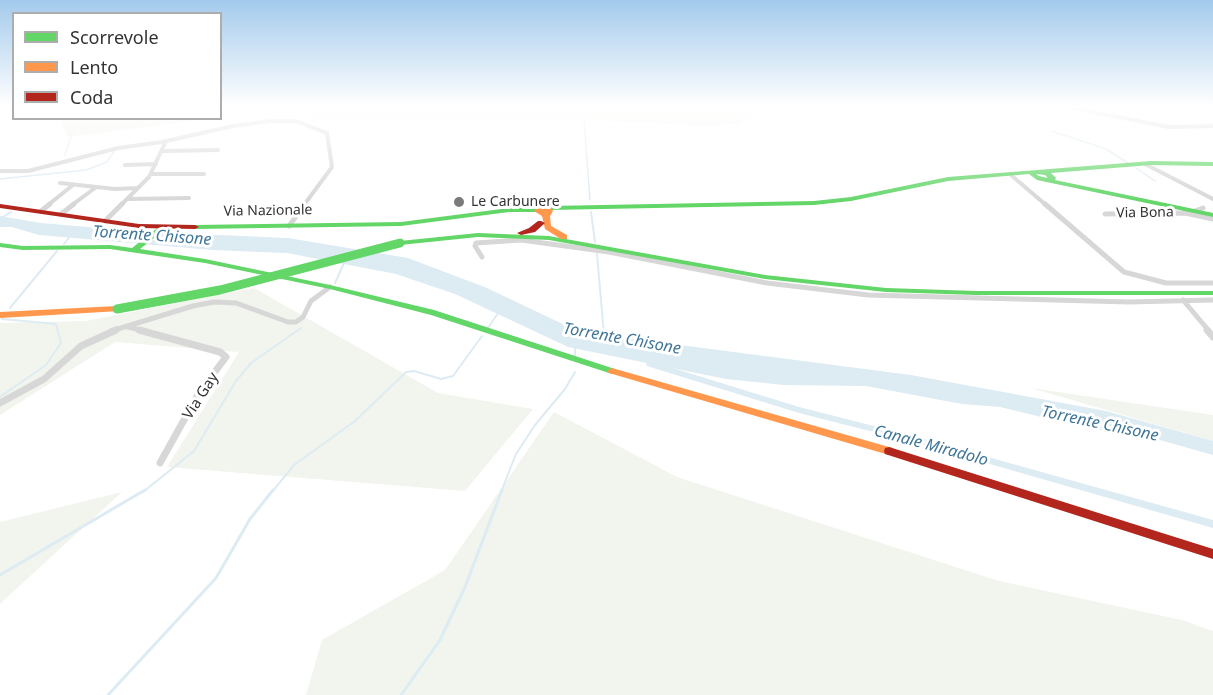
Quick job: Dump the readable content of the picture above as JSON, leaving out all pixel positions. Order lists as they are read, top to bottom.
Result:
{
  "streets": {
    "main road": ["Via Nazionale"],
    "street": ["Via Bona", "Via Gay"]
  },
  "water": ["Torrente Chisone", "Canale Miradolo"],
  "places": ["Le Carbunere"],
  "legend": ["Scorrevole", "Lento", "Coda"]
}
